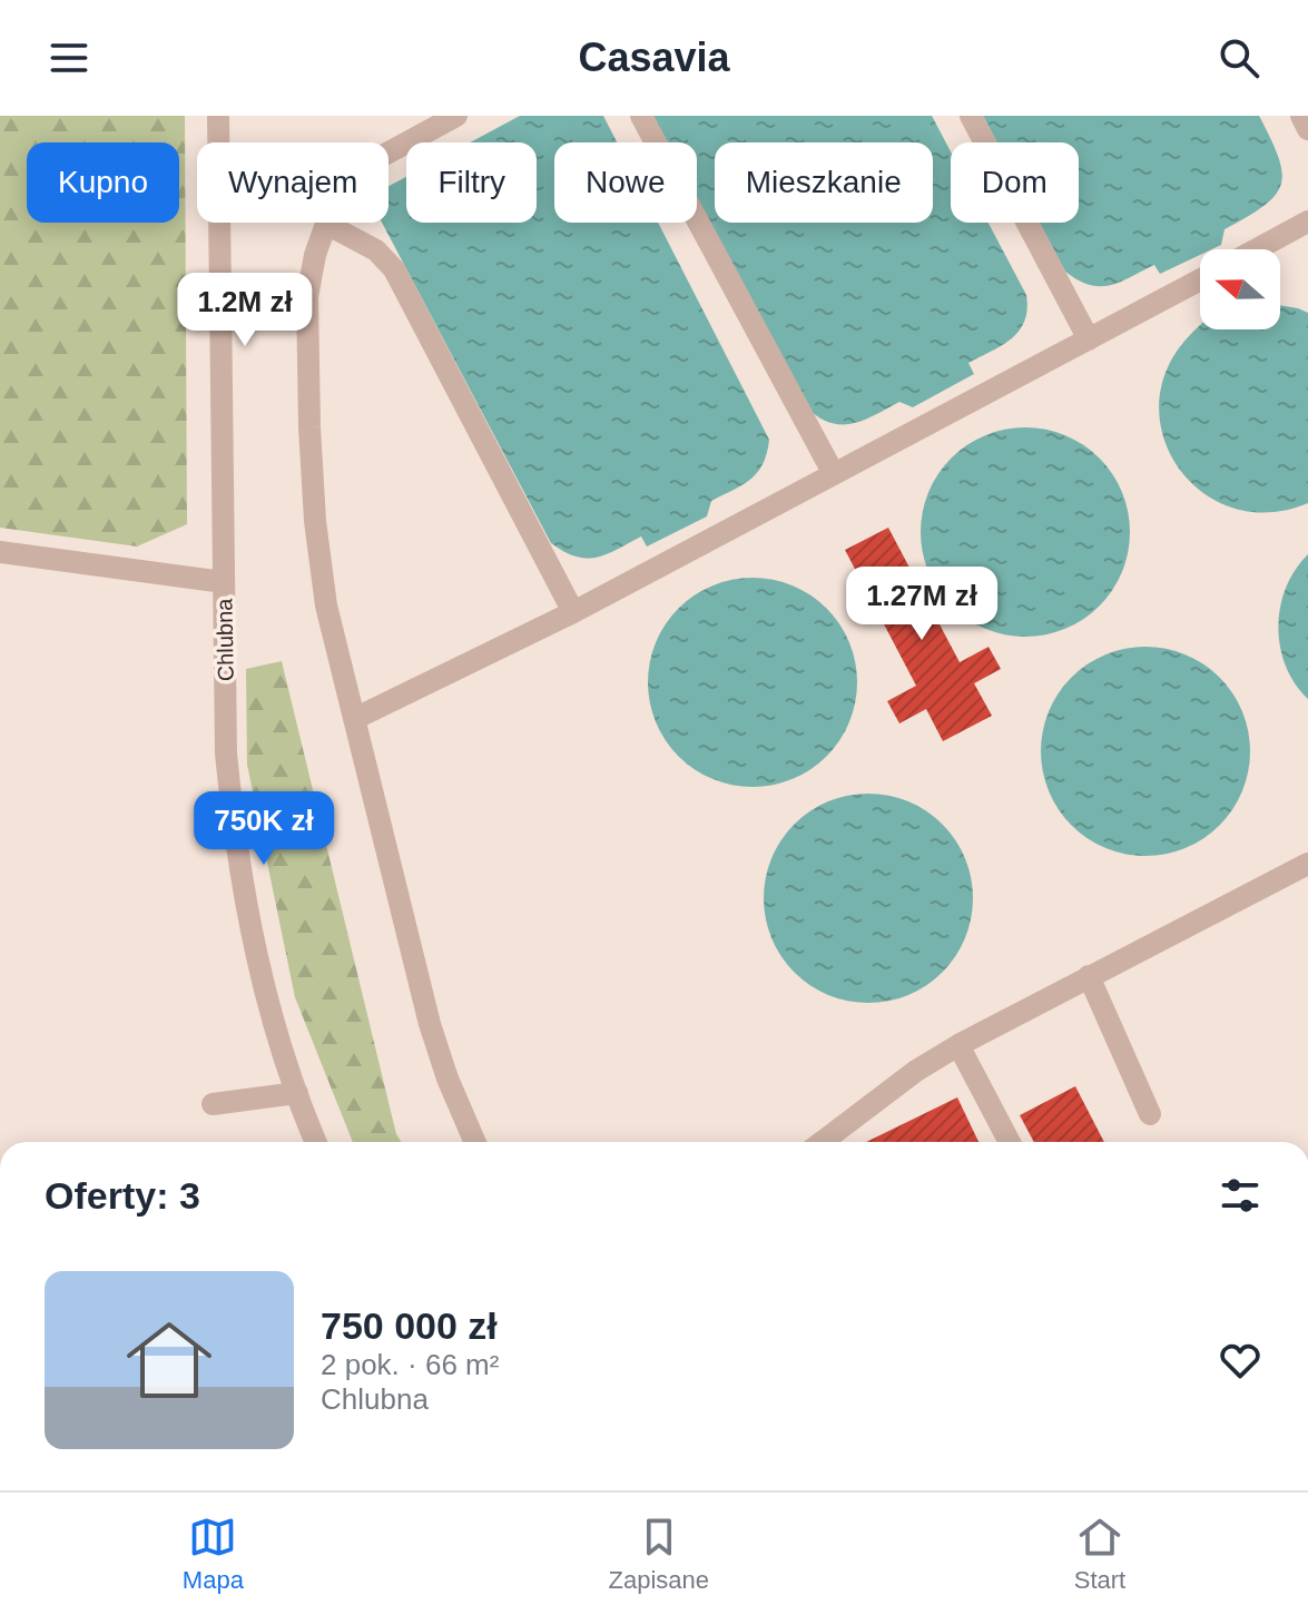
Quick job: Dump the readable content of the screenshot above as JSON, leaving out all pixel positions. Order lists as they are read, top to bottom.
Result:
{
  "streets": {
    "street": ["Chlubna"]
  },
  "north": "left",
  "page": {
    "header": "Casavia",
    "chip": [
      "Kupno",
      "Wynajem",
      "Filtry",
      "Nowe",
      "Mieszkanie",
      "Dom"
    ],
    "price": ["1.2M zł", "1.27M zł", "750K zł"],
    "heading": "Oferty: 3",
    "list": [
      {
        "name": "750 000 zł",
        "note": "2 pok. · 66 m² · Chlubna"
      }
    ],
    "tabs": ["Mapa", "Zapisane", "Start"]
  }
}
